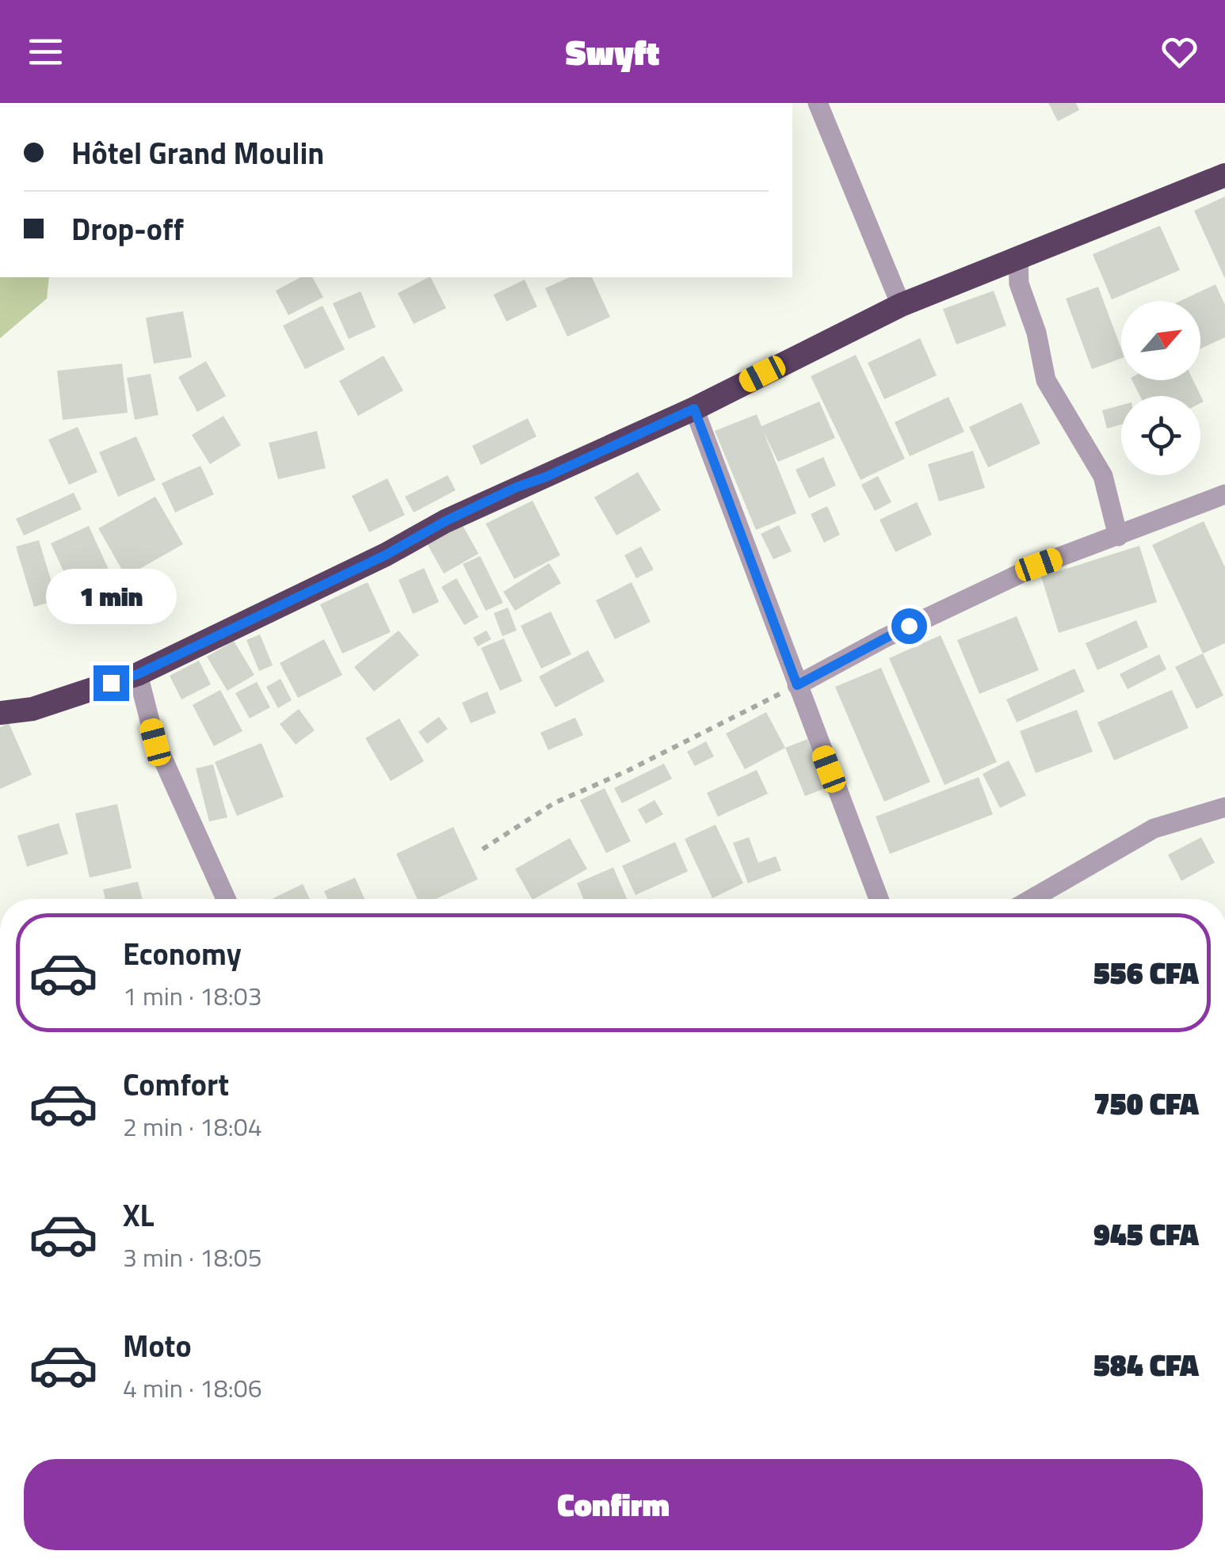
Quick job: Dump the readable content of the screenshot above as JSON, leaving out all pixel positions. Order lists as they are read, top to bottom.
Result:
{
  "north": "top right",
  "page": {
    "header": "Swyft",
    "banner": ["Hôtel Grand Moulin", "Drop-off"],
    "bubble": "1 min",
    "list": [
      {
        "name": "Economy",
        "note": "1 min · 18:03",
        "value": "556 CFA"
      },
      {
        "name": "Comfort",
        "note": "2 min · 18:04",
        "value": "750 CFA"
      },
      {
        "name": "XL",
        "note": "3 min · 18:05",
        "value": "945 CFA"
      },
      {
        "name": "Moto",
        "note": "4 min · 18:06",
        "value": "584 CFA"
      }
    ],
    "buttons": "Confirm"
  }
}
